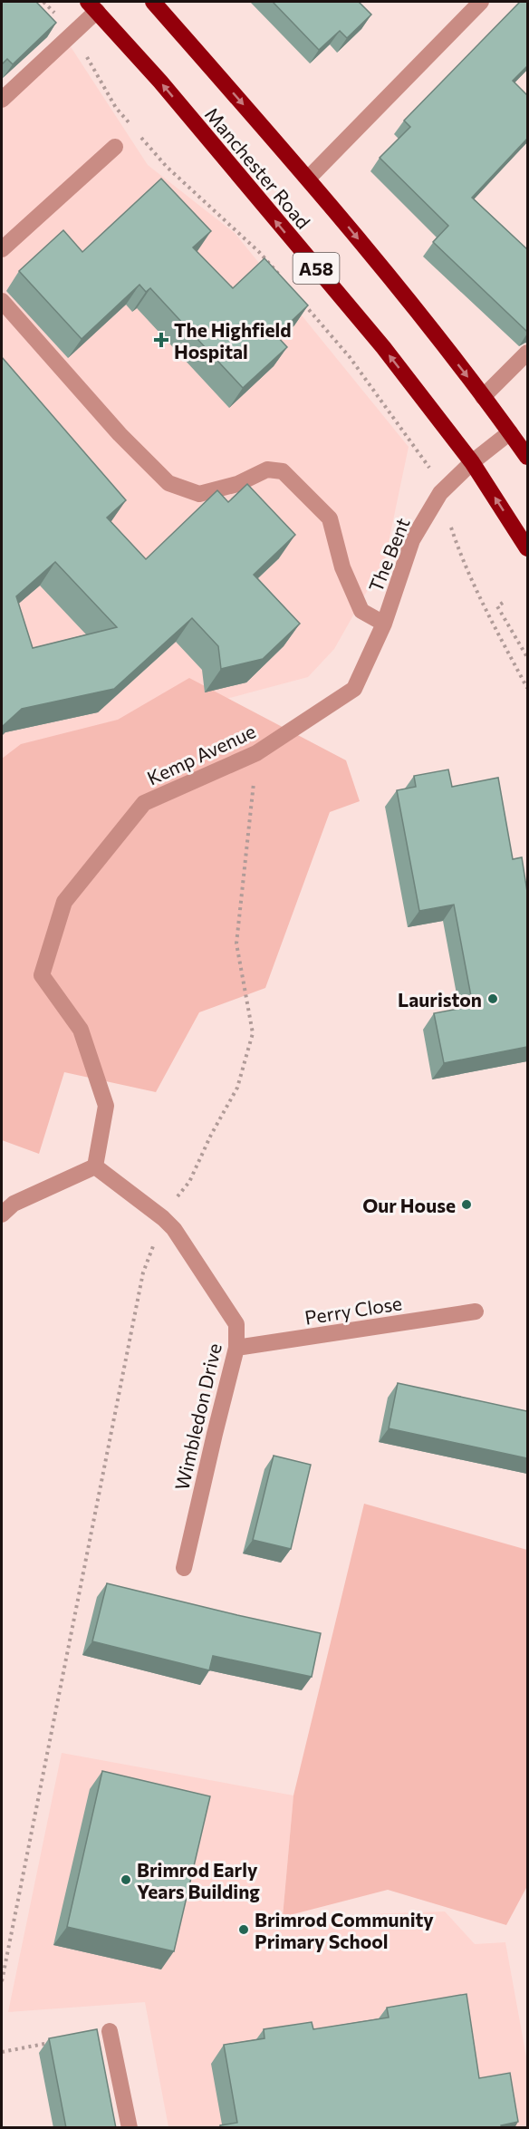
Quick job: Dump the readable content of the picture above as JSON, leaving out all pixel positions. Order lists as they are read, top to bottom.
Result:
{
  "streets": {
    "highway": ["Manchester Road", "A58"],
    "street": [
      "The Bent",
      "Kemp Avenue",
      "Perry Close",
      "Wimbledon Drive"
    ]
  },
  "crossings": [
    ["Manchester Road", "The Bent"],
    ["The Bent", "Kemp Avenue"],
    ["Kemp Avenue", "Wimbledon Drive"],
    ["Perry Close", "Wimbledon Drive"]
  ],
  "places": {
    "health": ["The Highfield Hospital"],
    "other": [
      "Lauriston",
      "Our House",
      "Brimrod Early Years Building",
      "Brimrod Community Primary School"
    ]
  }
}
